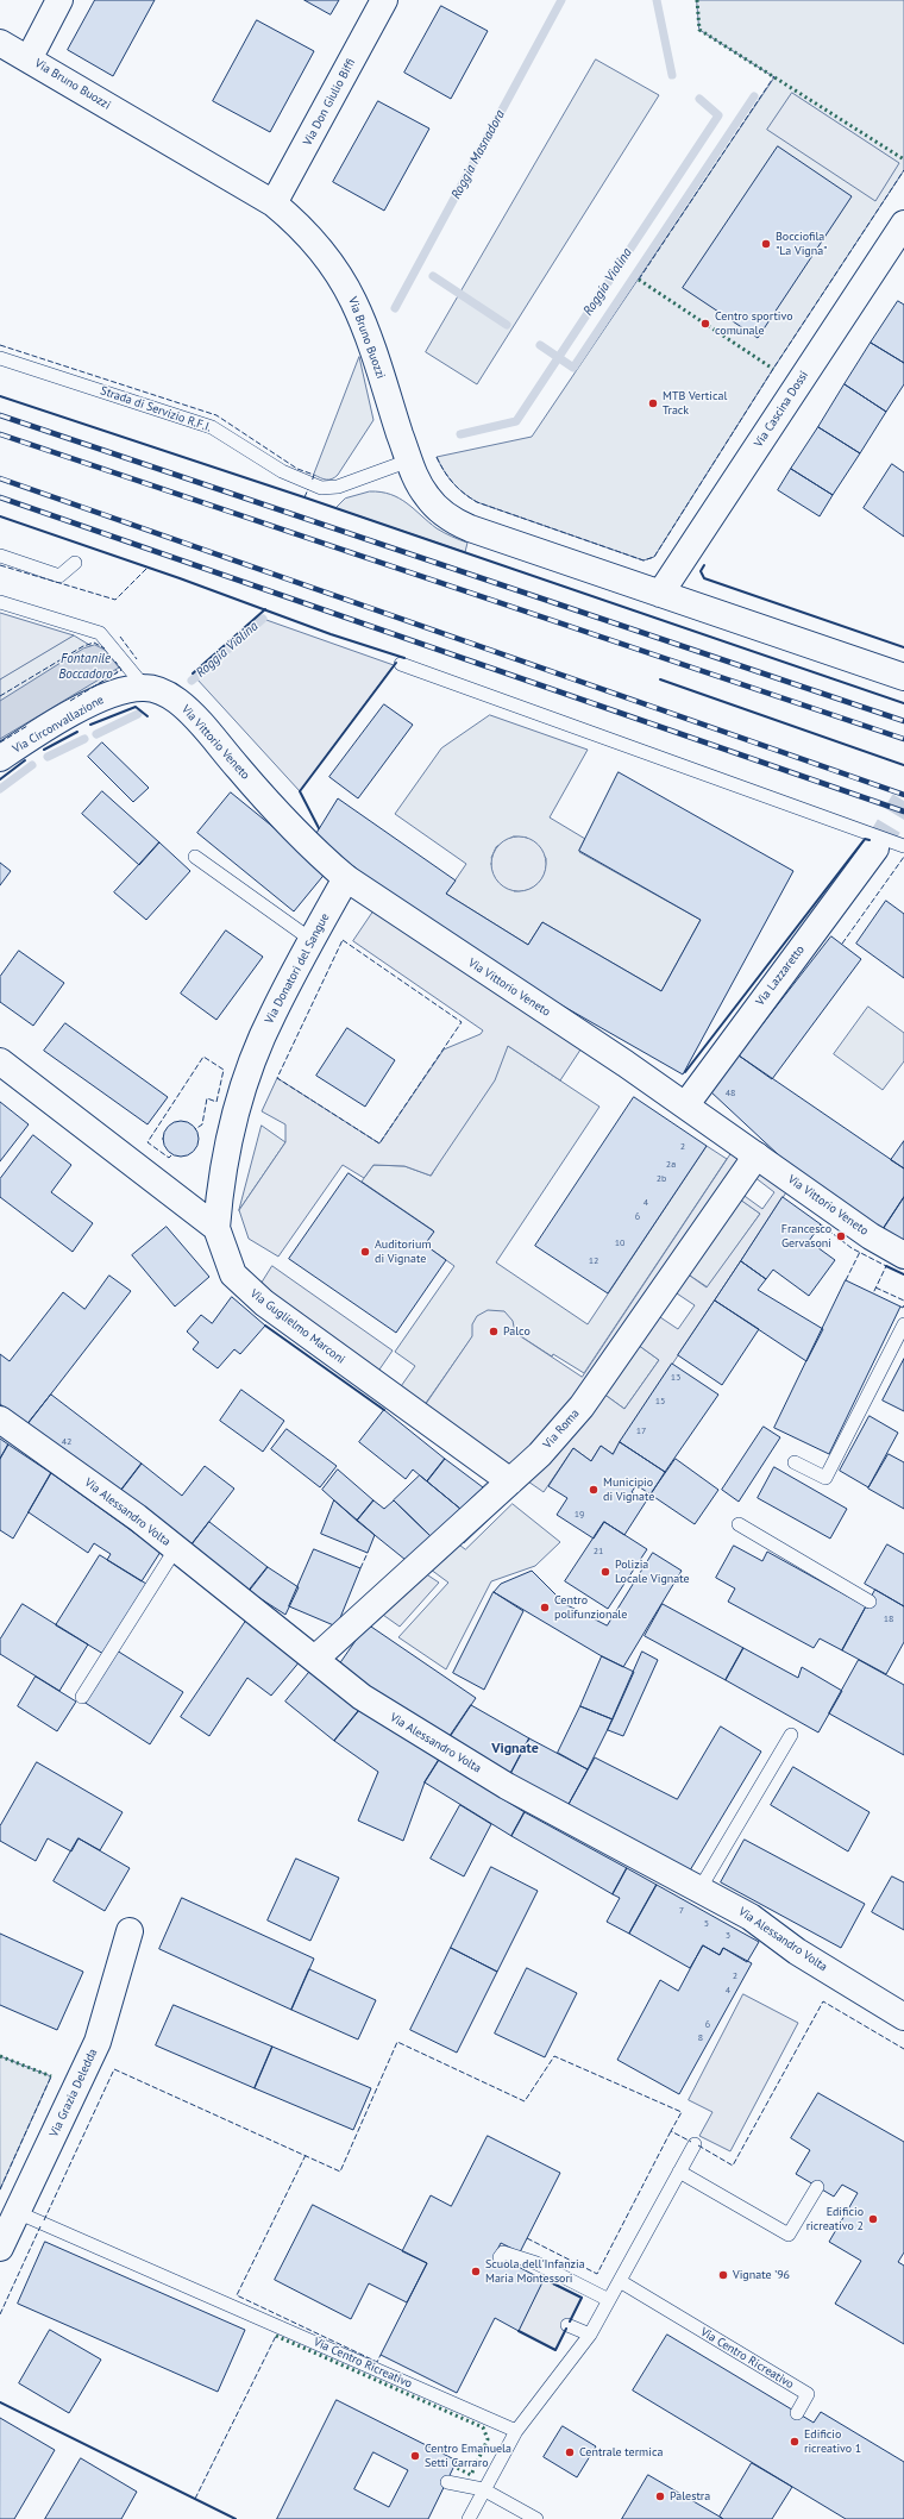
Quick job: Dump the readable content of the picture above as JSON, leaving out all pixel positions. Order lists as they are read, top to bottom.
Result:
{
  "streets": {
    "street": [
      "Via Bruno Buozzi",
      "Via Don Giulio Biffi",
      "Via Cascina Dossi",
      "Via Circonvallazione",
      "Via Vittorio Veneto",
      "Via Donatori del Sangue",
      "Via Lazzaretto",
      "Via Guglielmo Marconi",
      "Via Roma",
      "Via Alessandro Volta",
      "Via Grazia Deledda"
    ],
    "lane": ["Strada di Servizio R.F.I.", "Via Centro Ricreativo"]
  },
  "crossings": [
    ["Via Bruno Buozzi", "Via Don Giulio Biffi"],
    ["Via Bruno Buozzi", "Strada di Servizio R.F.I."],
    ["Via Bruno Buozzi", "Via Cascina Dossi"],
    ["Via Circonvallazione", "Via Vittorio Veneto"],
    ["Via Vittorio Veneto", "Via Donatori del Sangue"],
    ["Via Vittorio Veneto", "Via Lazzaretto"],
    ["Via Vittorio Veneto", "Via Roma"],
    ["Via Donatori del Sangue", "Via Guglielmo Marconi"],
    ["Via Guglielmo Marconi", "Via Roma"],
    ["Via Roma", "Via Alessandro Volta"],
    ["Via Grazia Deledda", "Via Centro Ricreativo"]
  ],
  "districts": ["Vignate"],
  "water": ["Roggia Masnadora", "Roggia Violina", "Fontanile Boccadoro"],
  "places": [
    "Bocciofila \"La Vigna\"",
    "Centro sportivo comunale",
    "MTB Vertical Track",
    "Francesco Gervasoni",
    "Auditorium di Vignate",
    "Palco",
    "Municipio di Vignate",
    "Polizia Locale Vignate",
    "Centro polifunzionale",
    "Edificio ricreativo 2",
    "Scuola dell'Infanzia Maria Montessori",
    "Vignate ’96",
    "Edificio ricreativo 1",
    "Centrale termica",
    "Centro Emanuela Setti Carraro",
    "Palestra"
  ],
  "house_numbers": [
    "48",
    "2",
    "2a",
    "2b",
    "4",
    "6",
    "10",
    "12",
    "13",
    "15",
    "17",
    "42",
    "19",
    "21",
    "18",
    "7",
    "5",
    "3",
    "2",
    "4",
    "6",
    "8"
  ]
}
